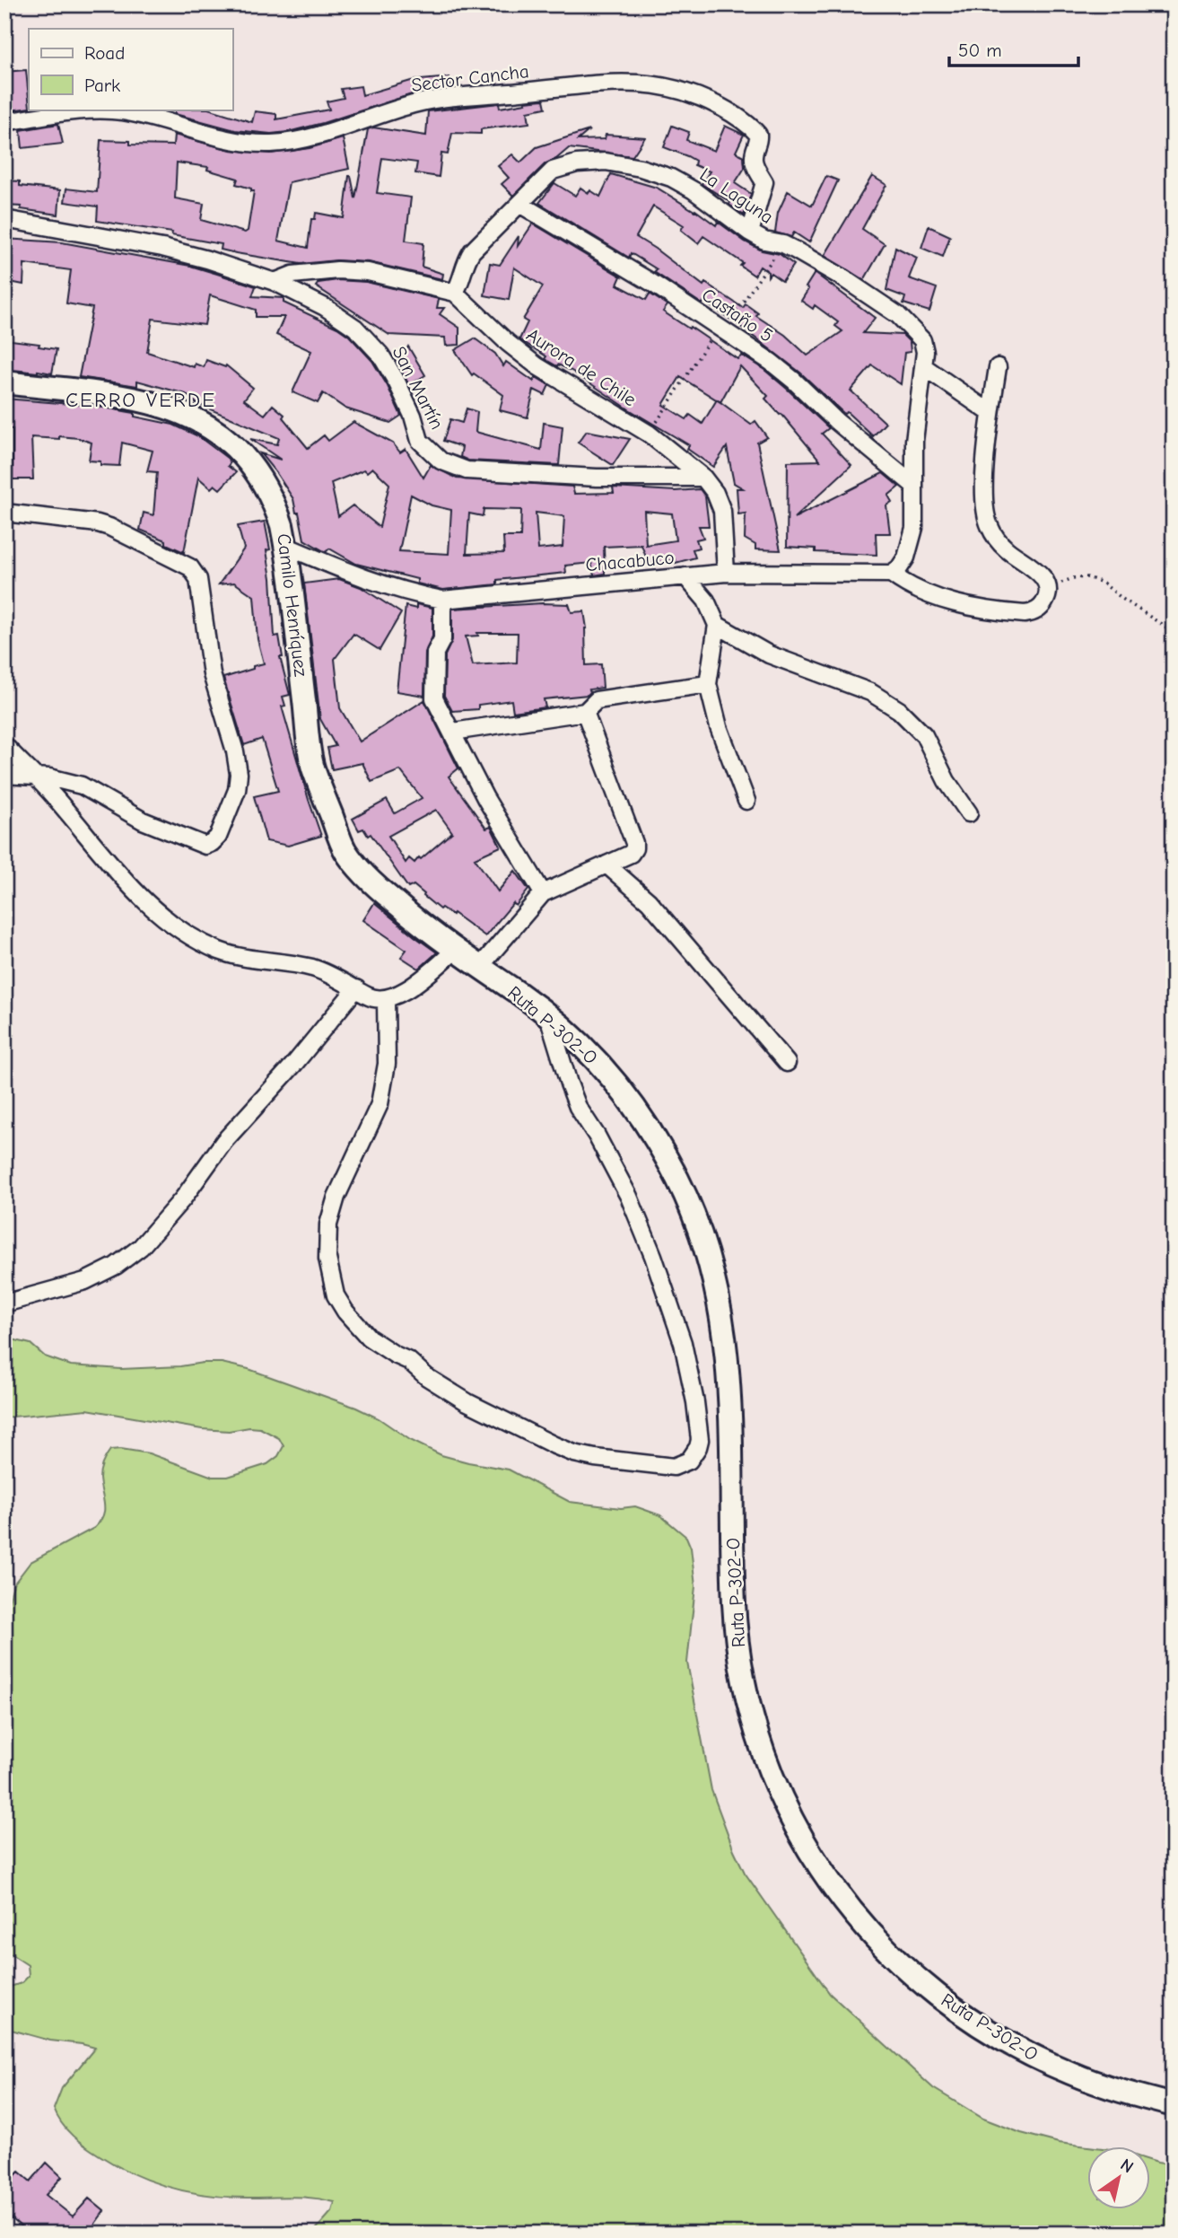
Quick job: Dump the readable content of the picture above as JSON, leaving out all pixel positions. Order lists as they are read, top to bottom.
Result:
{
  "streets": {
    "street": [
      "Sector Cancha",
      "La Laguna",
      "Castaño 5",
      "Aurora de Chile",
      "San Martín",
      "Chacabuco",
      "Camilo Henríquez",
      "Ruta P-302-O"
    ]
  },
  "crossings": [
    ["Sector Cancha", "La Laguna"],
    ["La Laguna", "Castaño 5"],
    ["La Laguna", "Aurora de Chile"],
    ["Aurora de Chile", "San Martín"],
    ["Aurora de Chile", "Chacabuco"],
    ["Chacabuco", "Camilo Henríquez"],
    ["Camilo Henríquez", "Ruta P-302-O"]
  ],
  "districts": ["CERRO VERDE"],
  "legend": ["Road", "Park"],
  "scale_bar": "50 m",
  "north": "top right"
}
